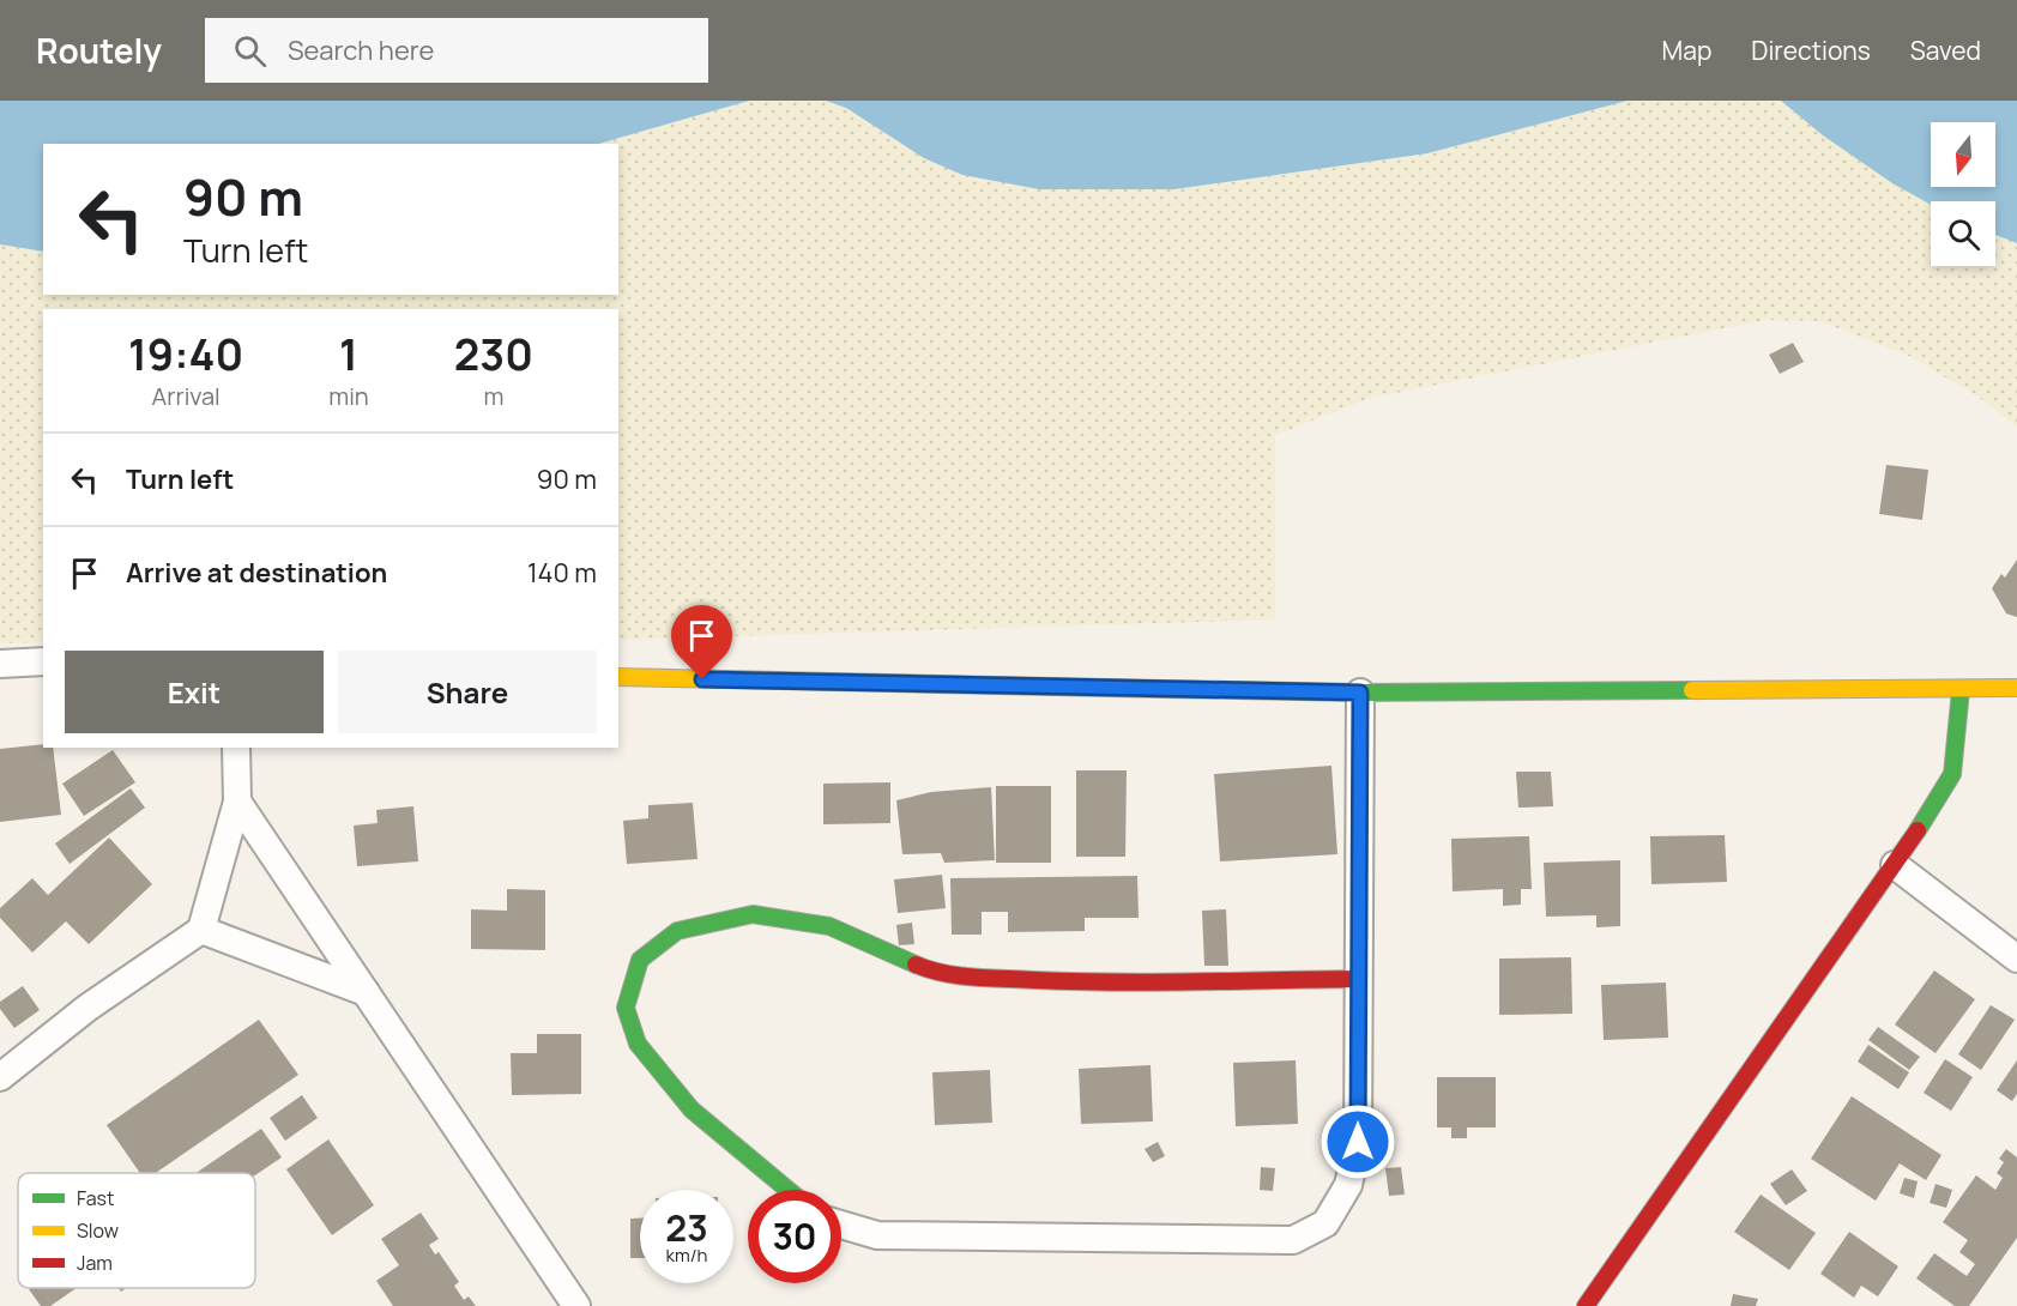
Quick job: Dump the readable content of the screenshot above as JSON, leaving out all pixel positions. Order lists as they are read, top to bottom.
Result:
{
  "legend": ["Fast", "Slow", "Jam"],
  "north": "bottom",
  "page": {
    "header": "Routely",
    "search": "Search here",
    "nav": ["Map", "Directions", "Saved"],
    "turn": ["90 m", "Turn left"],
    "eta": [
      "19:40",
      "Arrival",
      "1",
      "min",
      "230",
      "m"
    ],
    "list": [
      {
        "name": "Turn left",
        "value": "90 m"
      },
      {
        "name": "Arrive at destination",
        "value": "140 m"
      }
    ],
    "buttons": ["Exit", "Share"],
    "speed": "23 km/h",
    "limit": "30"
  }
}
